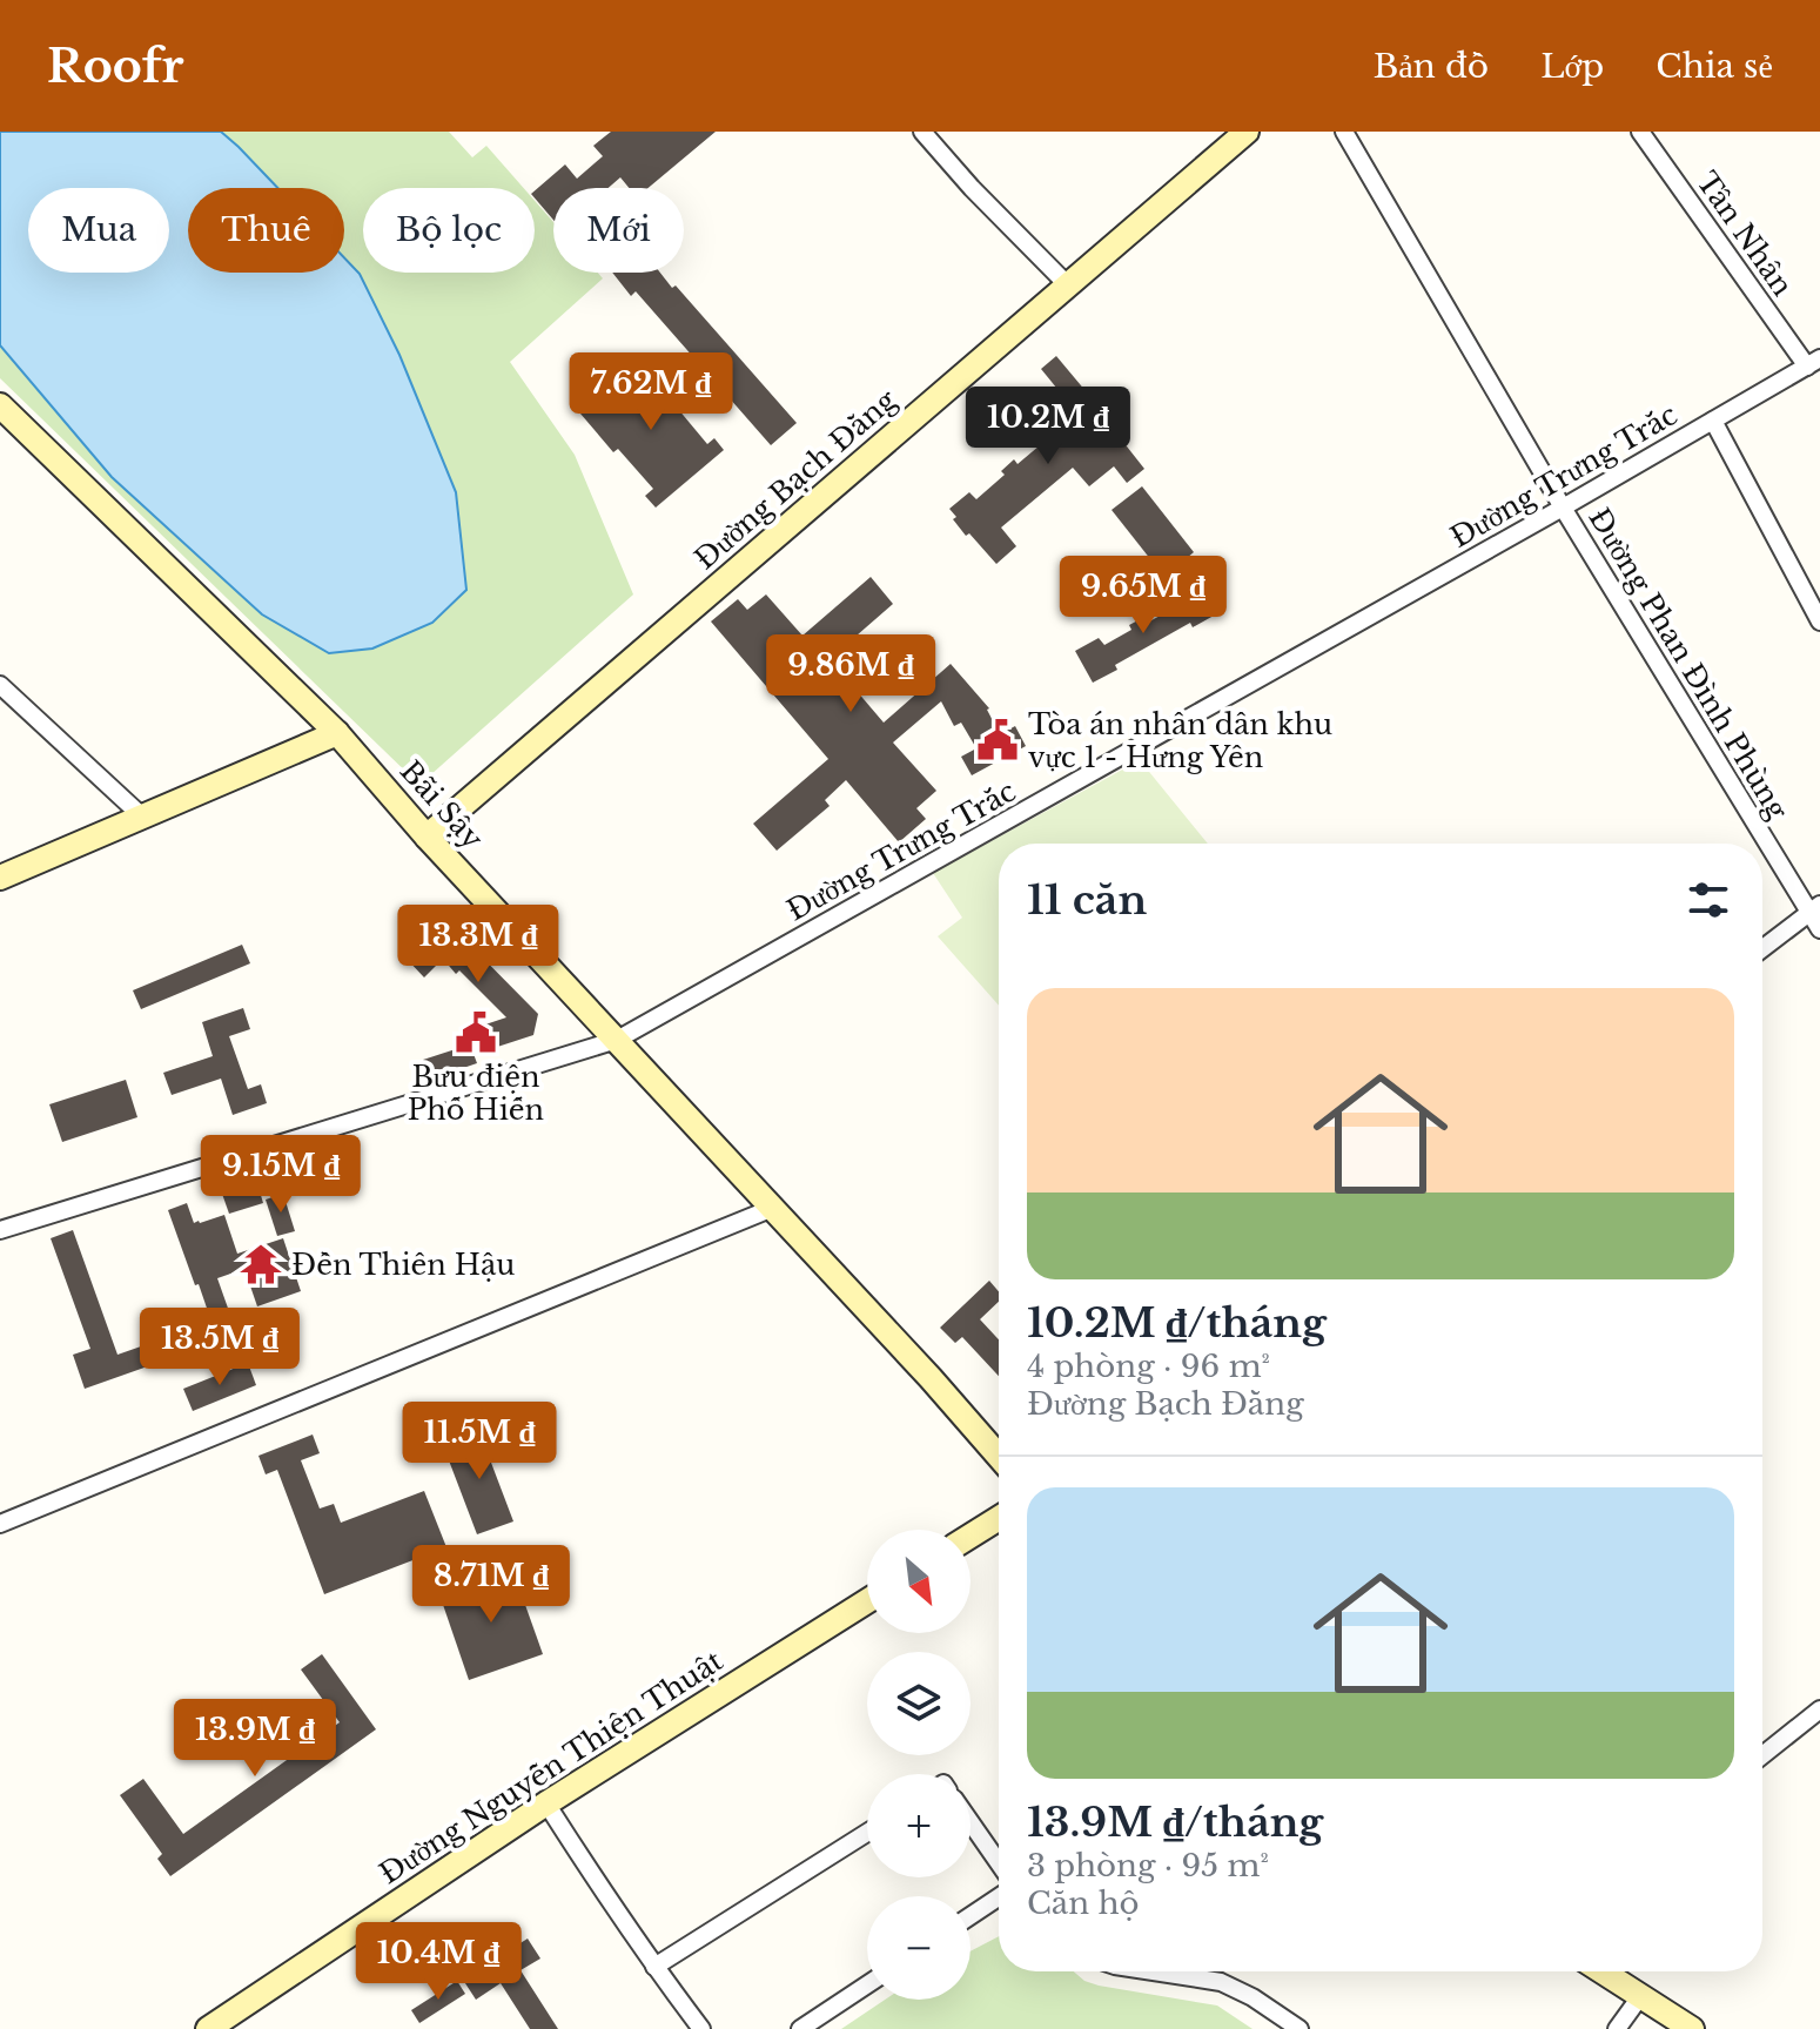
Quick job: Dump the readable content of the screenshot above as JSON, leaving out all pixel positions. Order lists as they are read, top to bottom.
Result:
{
  "streets": {
    "street": [
      "Tân Nhân",
      "Đường Trưng Trắc",
      "Đường Bạch Đằng",
      "Đường Phan Đình Phùng",
      "Bãi Sậy",
      "Đường Nguyễn Thiện Thuật"
    ]
  },
  "crossings": [
    ["Tân Nhân", "Đường Trưng Trắc"],
    ["Đường Trưng Trắc", "Đường Phan Đình Phùng"],
    ["Đường Trưng Trắc", "Bãi Sậy"],
    ["Đường Bạch Đằng", "Bãi Sậy"]
  ],
  "places": {
    "public building": ["Tòa án nhân dân khu vực 1 - Hưng Yên", "Bưu điện Phố Hiến"],
    "temple": ["Đền Thiên Hậu"]
  },
  "north": "bottom right",
  "page": {
    "header": "Roofr",
    "nav": ["Bản đồ", "Lớp", "Chia sẻ"],
    "chip": [
      "Mua",
      "Thuê",
      "Bộ lọc",
      "Mới"
    ],
    "price": [
      "7.62M ₫",
      "10.2M ₫",
      "9.65M ₫",
      "9.86M ₫",
      "13.3M ₫",
      "9.15M ₫",
      "13.5M ₫",
      "11.5M ₫",
      "8.71M ₫",
      "13.9M ₫",
      "10.4M ₫"
    ],
    "heading": "11 căn",
    "list": [
      {
        "name": "10.2M ₫/tháng",
        "note": "4 phòng · 96 m² · Đường Bạch Đằng"
      },
      {
        "name": "13.9M ₫/tháng",
        "note": "3 phòng · 95 m² · Căn hộ"
      }
    ],
    "map_buttons": ["+", "−"]
  }
}
